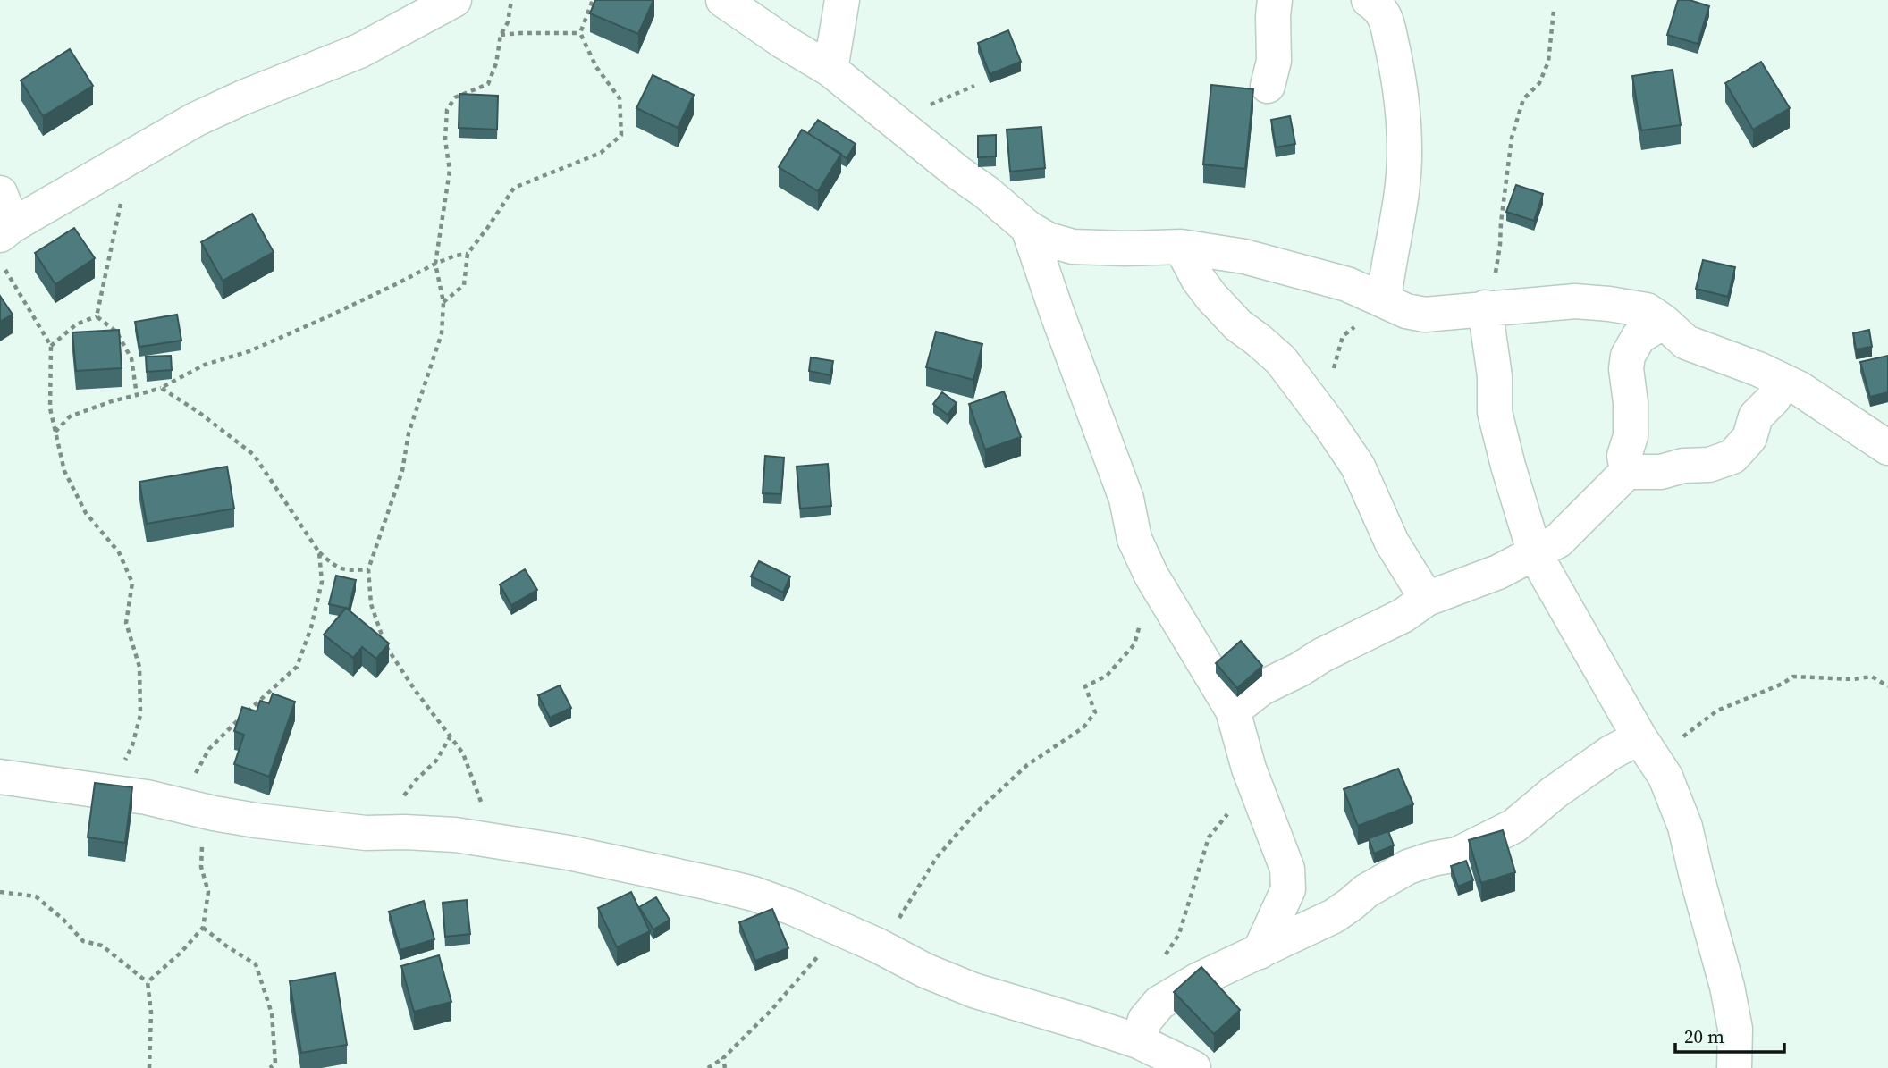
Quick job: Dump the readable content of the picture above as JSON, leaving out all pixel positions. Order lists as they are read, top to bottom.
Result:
{
  "scale_bar": "20 m"
}
